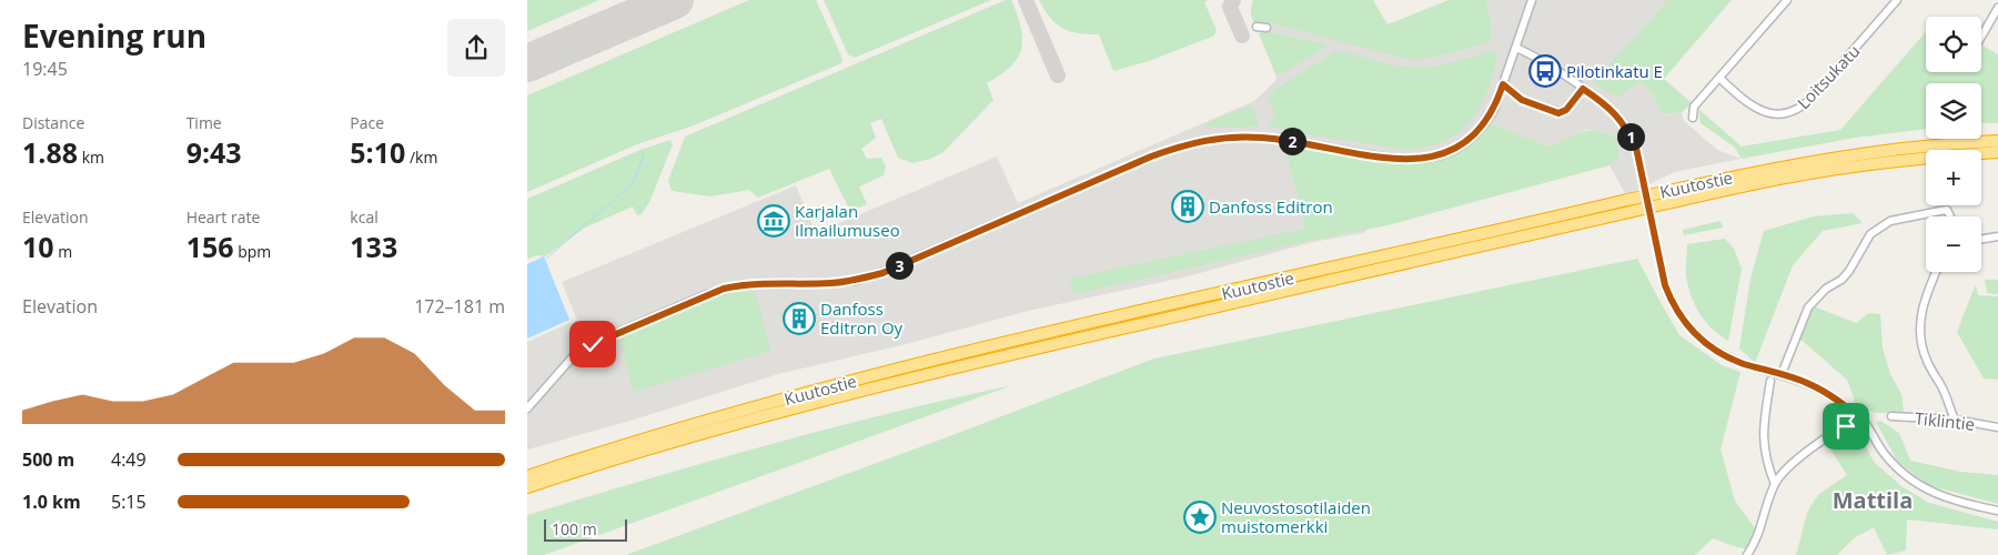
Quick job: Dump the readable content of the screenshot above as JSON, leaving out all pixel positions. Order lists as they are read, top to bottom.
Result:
{
  "streets": {
    "highway": ["Kuutostie"],
    "street": ["Loitsukatu", "Tiklintie"]
  },
  "districts": ["Mattila"],
  "places": {
    "bus stop": ["Pilotinkatu E"],
    "building": ["Danfoss Editron", "Danfoss Editron Oy"],
    "museum": ["Karjalan Ilmailumuseo"],
    "place": ["Neuvostosotilaiden muistomerkki"]
  },
  "scale_bar": "100 m",
  "page": {
    "heading": ["Evening run", "19:45"],
    "map_buttons": ["+", "−"],
    "stats": [
      ["Distance", "1.88 km"],
      ["Time", "9:43"],
      ["Pace", "5:10 /km"],
      ["Elevation", "10 m"],
      ["Heart rate", "156 bpm"],
      ["kcal", "133"]
    ],
    "pins": ["1", "2", "3"],
    "chart": ["Elevation", "172–181 m"],
    "list": [
      {
        "name": "500 m",
        "note": "4:49"
      },
      {
        "name": "1.0 km",
        "note": "5:15"
      }
    ],
    "scale": "100 m"
  }
}
